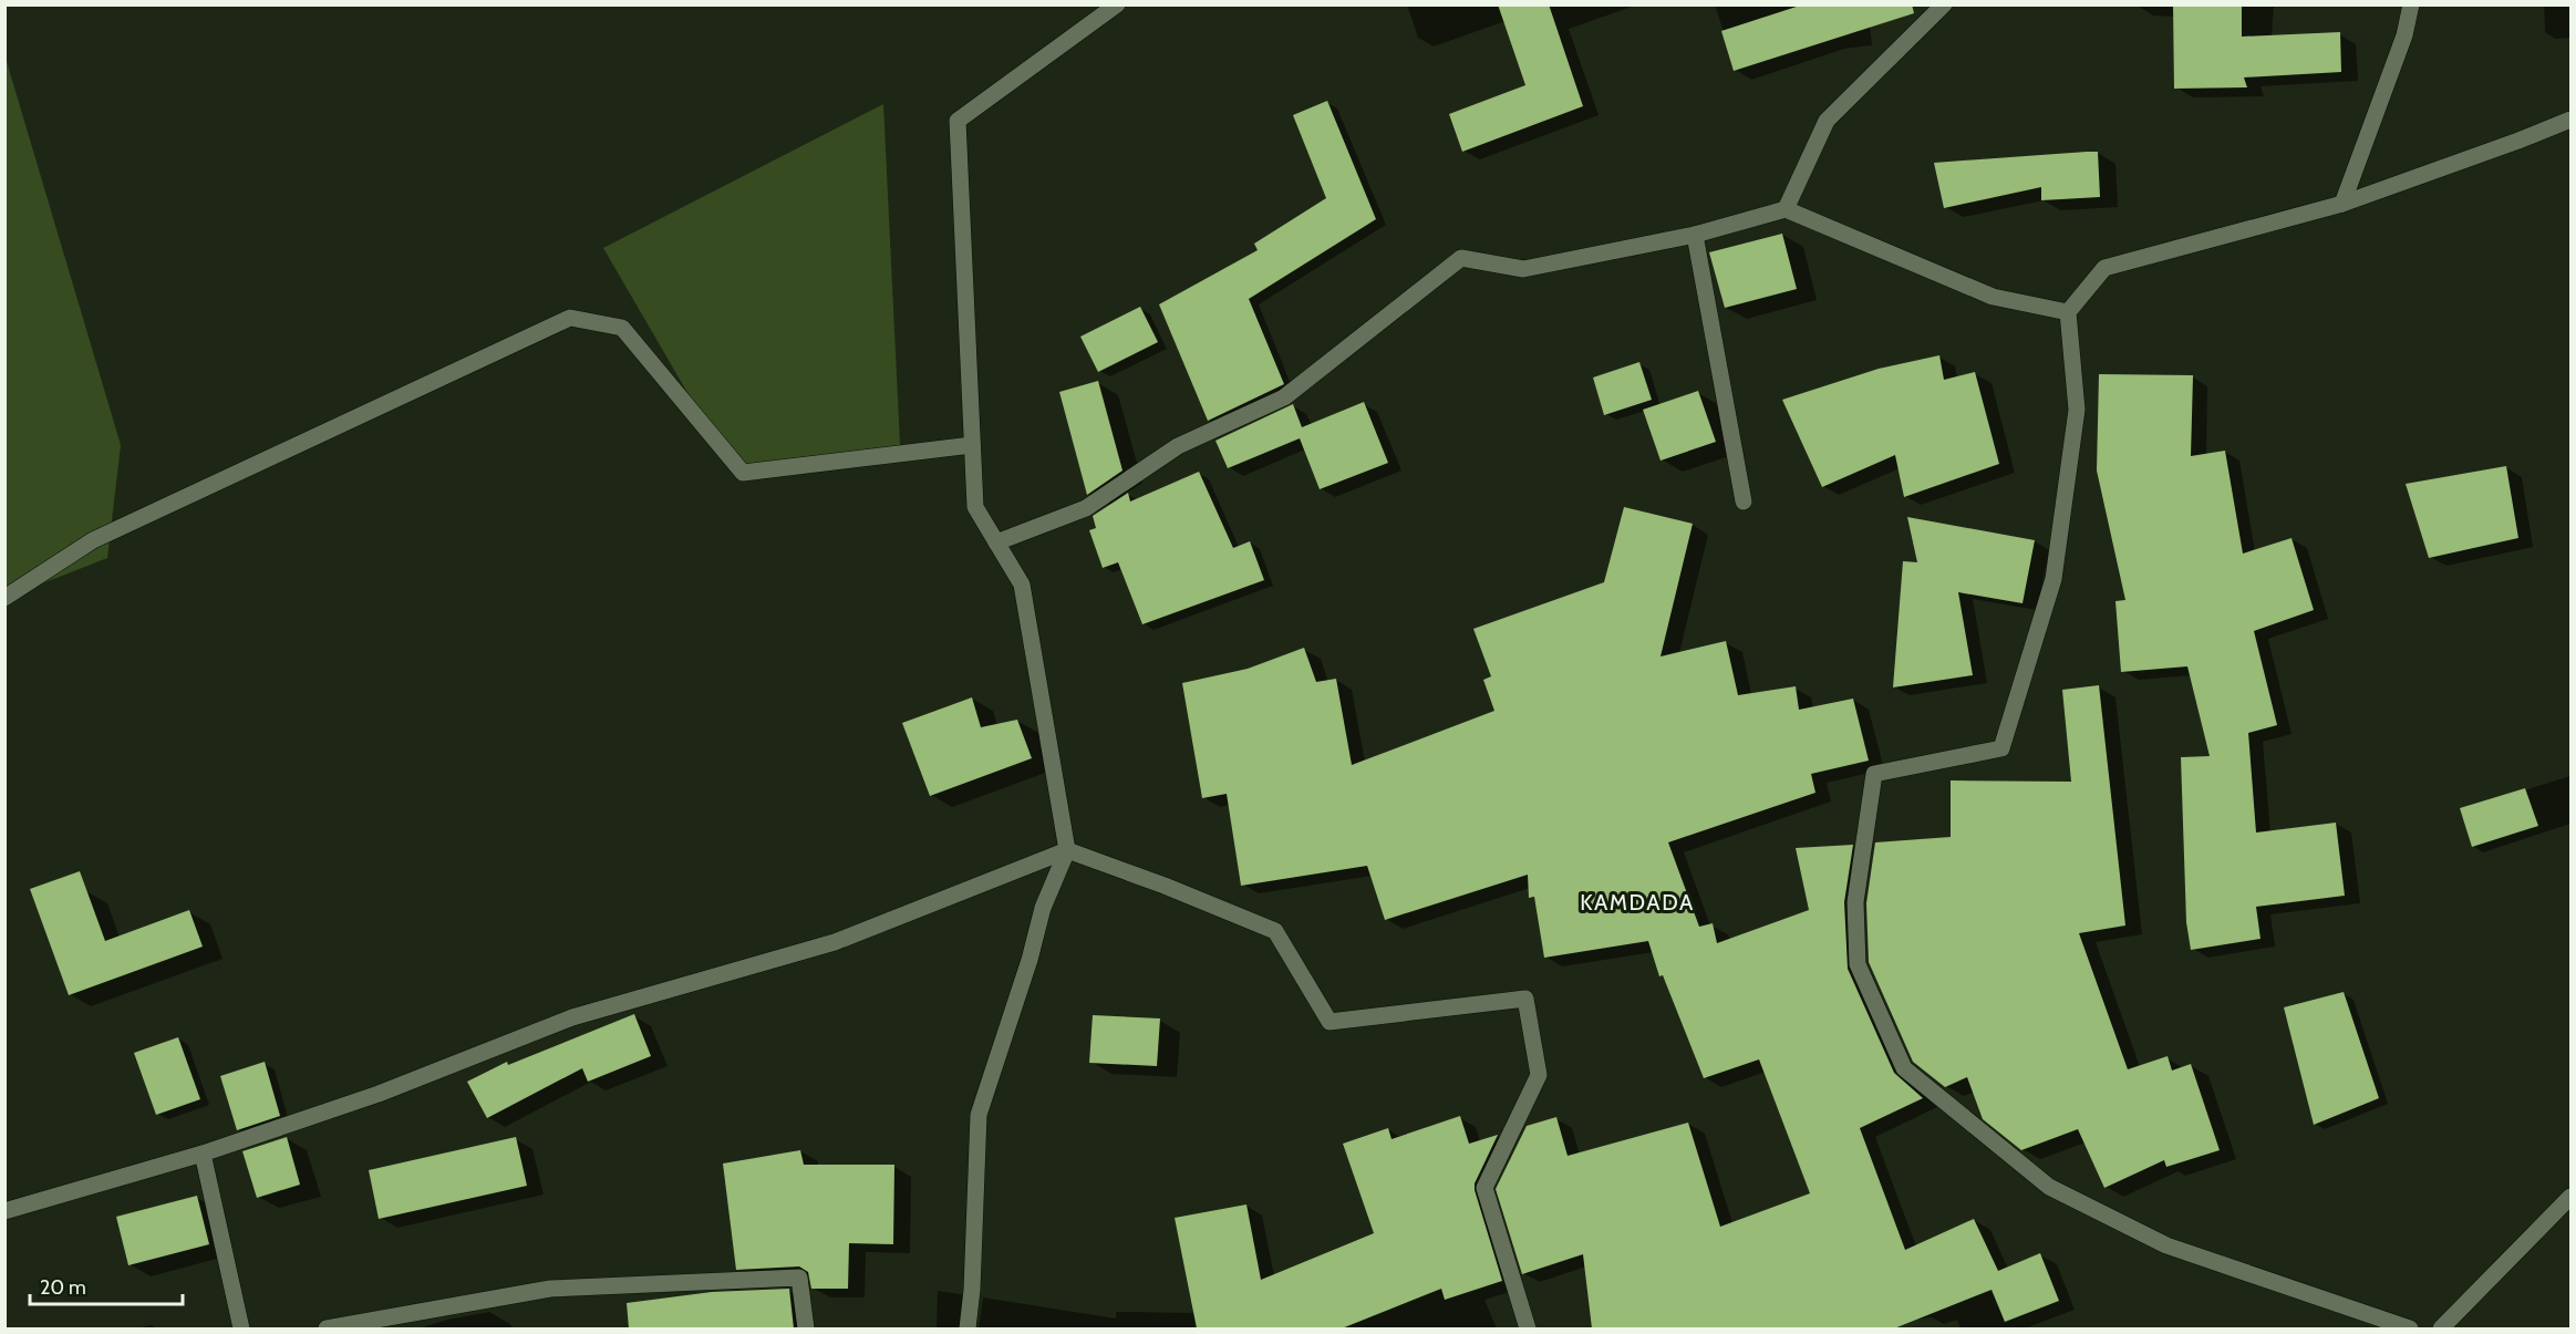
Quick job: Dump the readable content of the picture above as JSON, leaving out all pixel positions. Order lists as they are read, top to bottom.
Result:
{
  "districts": ["KAMDADA"],
  "scale_bar": "20 m"
}
